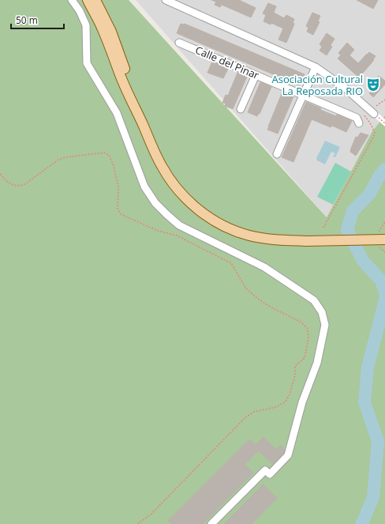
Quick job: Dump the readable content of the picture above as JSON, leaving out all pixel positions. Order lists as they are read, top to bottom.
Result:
{
  "streets": {
    "street": ["Calle del Pinar"]
  },
  "places": {
    "theatre": ["Asociación Cultural La Reposada RIO"]
  },
  "scale_bar": "50 m"
}
